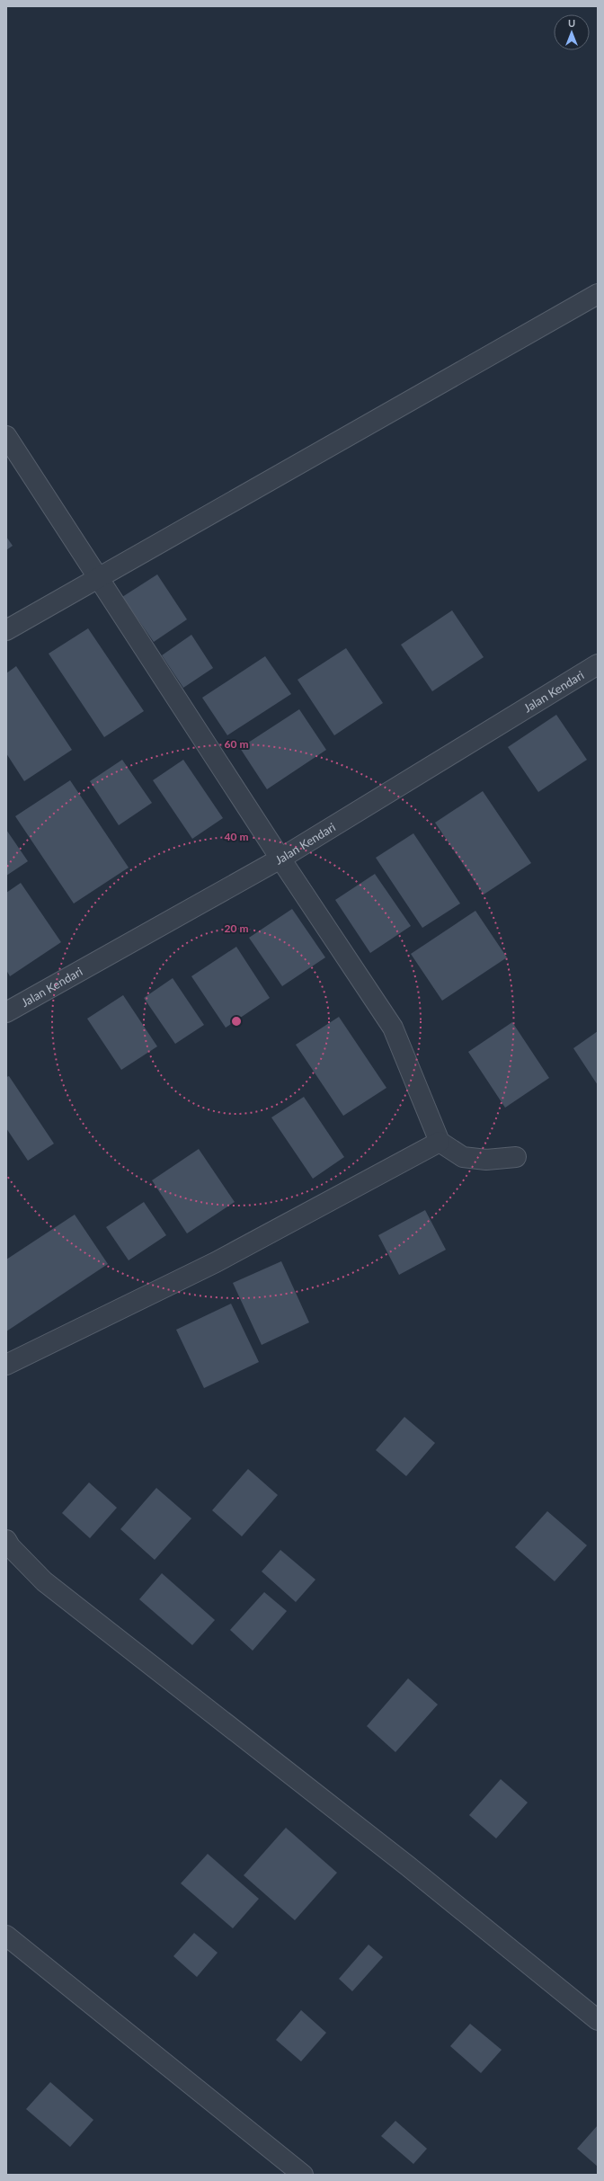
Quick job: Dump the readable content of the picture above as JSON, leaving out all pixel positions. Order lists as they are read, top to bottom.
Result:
{
  "streets": {
    "street": ["Jalan Kendari"]
  },
  "north": "top",
  "rings": ["60 m", "40 m", "20 m"]
}
